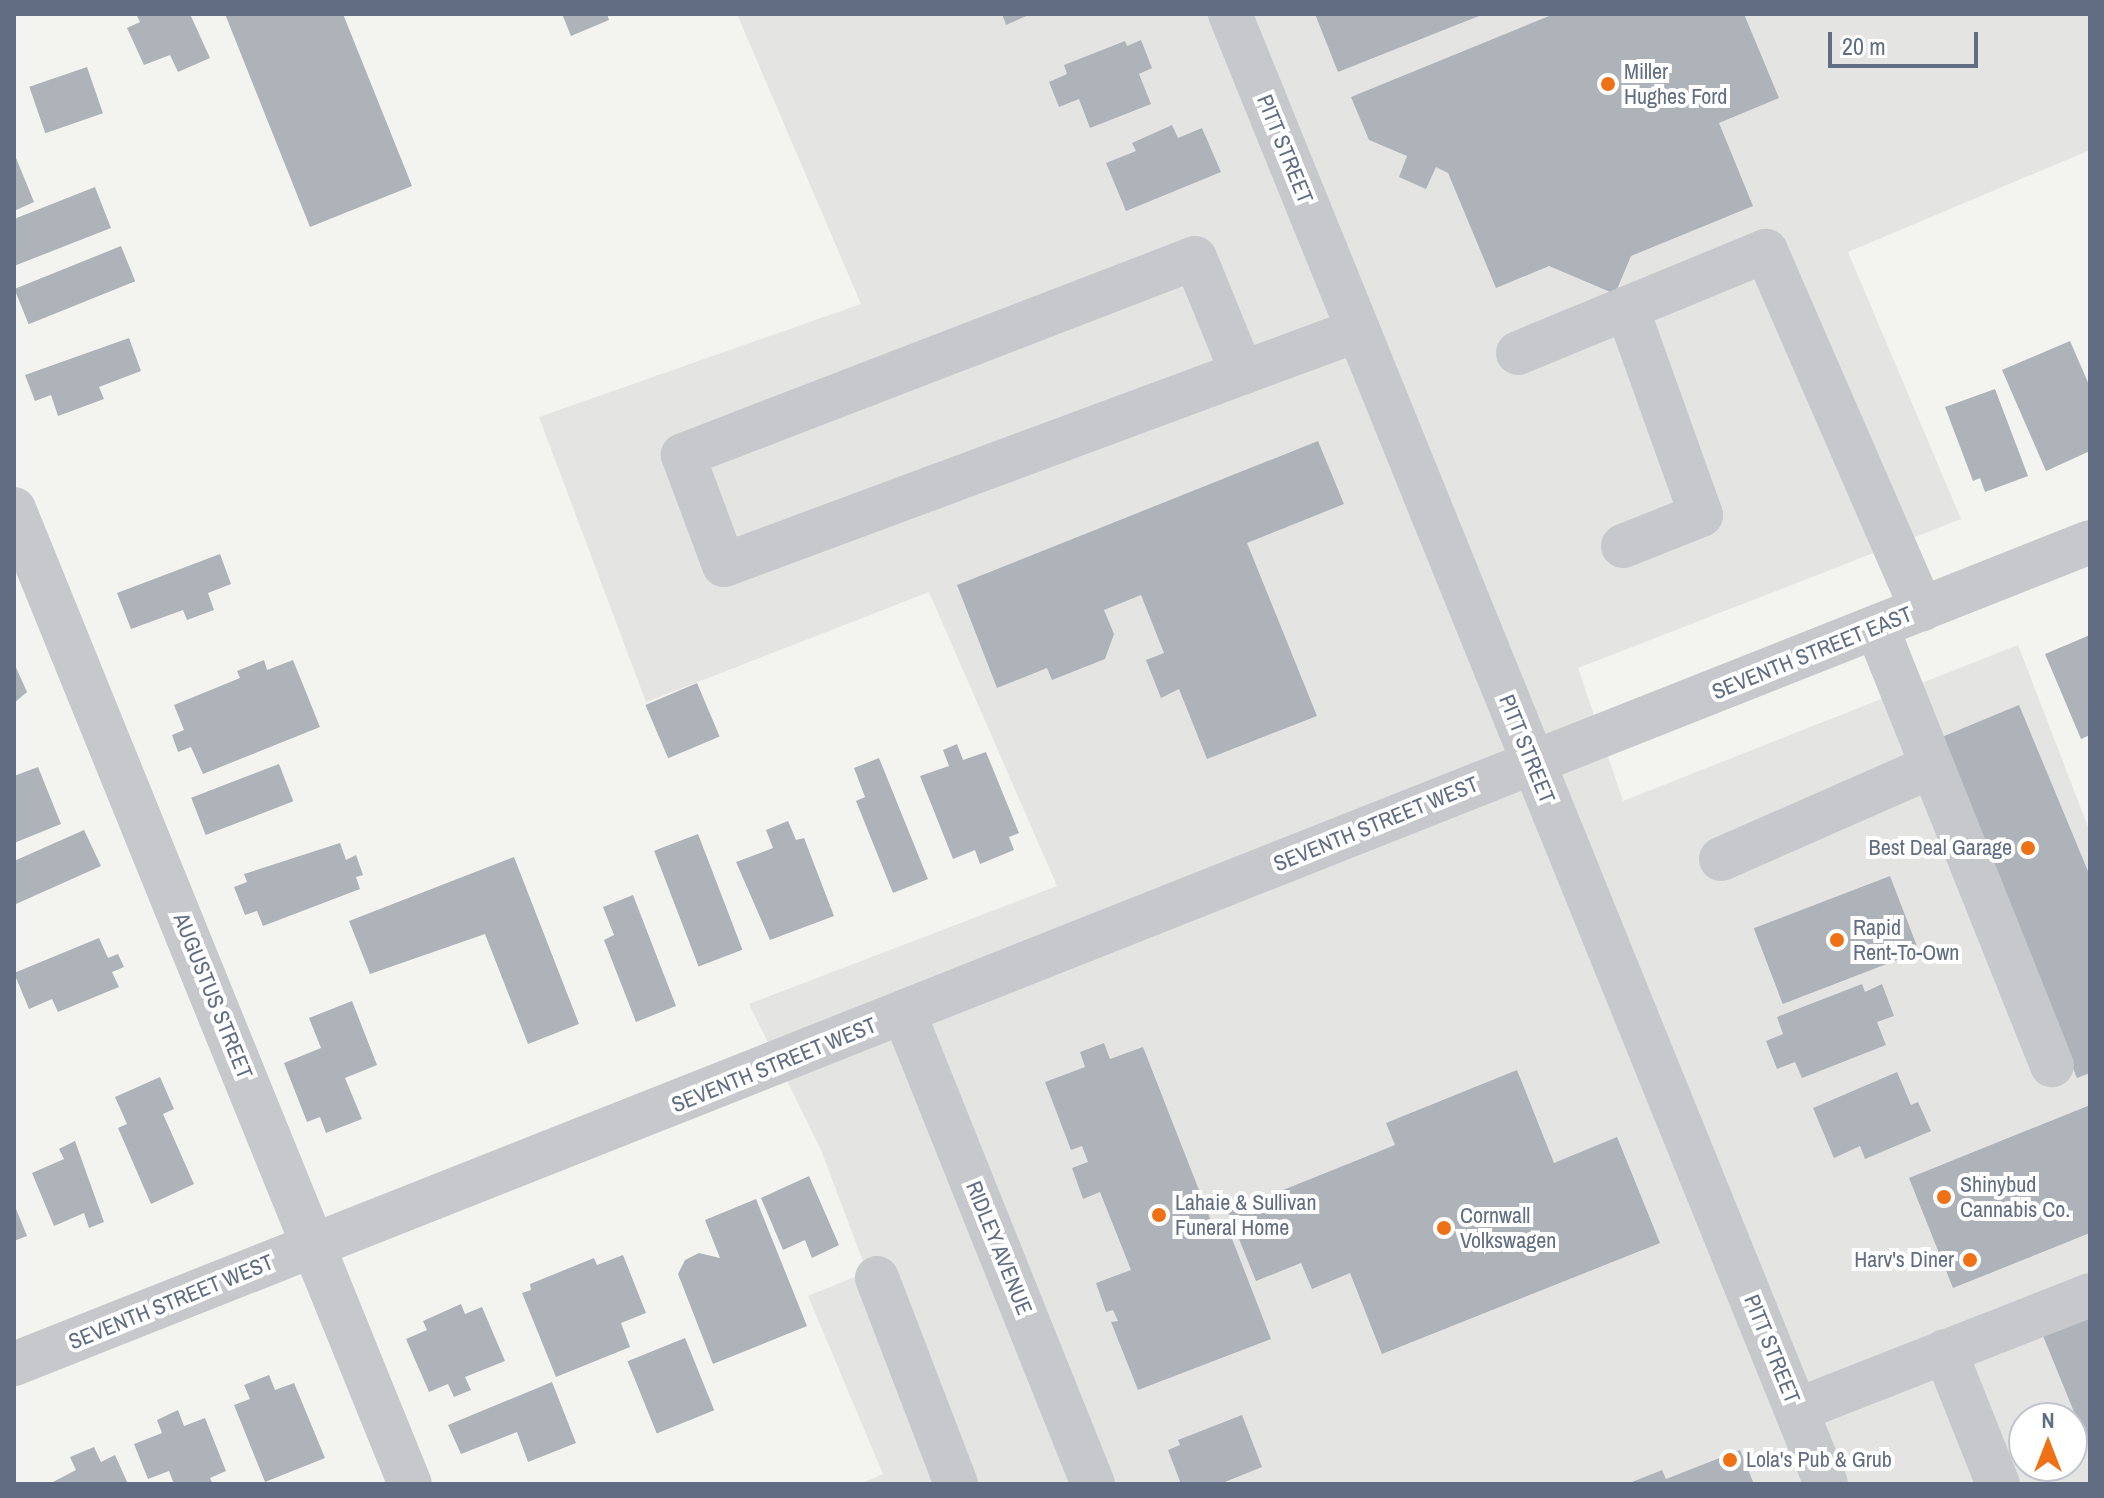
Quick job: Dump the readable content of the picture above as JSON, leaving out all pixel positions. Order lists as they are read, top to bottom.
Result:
{
  "streets": {
    "street": [
      "PITT STREET",
      "SEVENTH STREET EAST",
      "SEVENTH STREET WEST",
      "AUGUSTUS STREET",
      "RIDLEY AVENUE"
    ]
  },
  "crossings": [
    ["PITT STREET", "SEVENTH STREET EAST"],
    ["PITT STREET", "SEVENTH STREET WEST"],
    ["SEVENTH STREET EAST", "SEVENTH STREET WEST"],
    ["SEVENTH STREET WEST", "AUGUSTUS STREET"],
    ["SEVENTH STREET WEST", "RIDLEY AVENUE"]
  ],
  "places": [
    "Miller Hughes Ford",
    "Best Deal Garage",
    "Rapid Rent-To-Own",
    "Shinybud Cannabis Co.",
    "Lahaie & Sullivan Funeral Home",
    "Cornwall Volkswagen",
    "Harv's Diner",
    "Lola's Pub & Grub"
  ],
  "scale_bar": "20 m",
  "north": "top"
}
